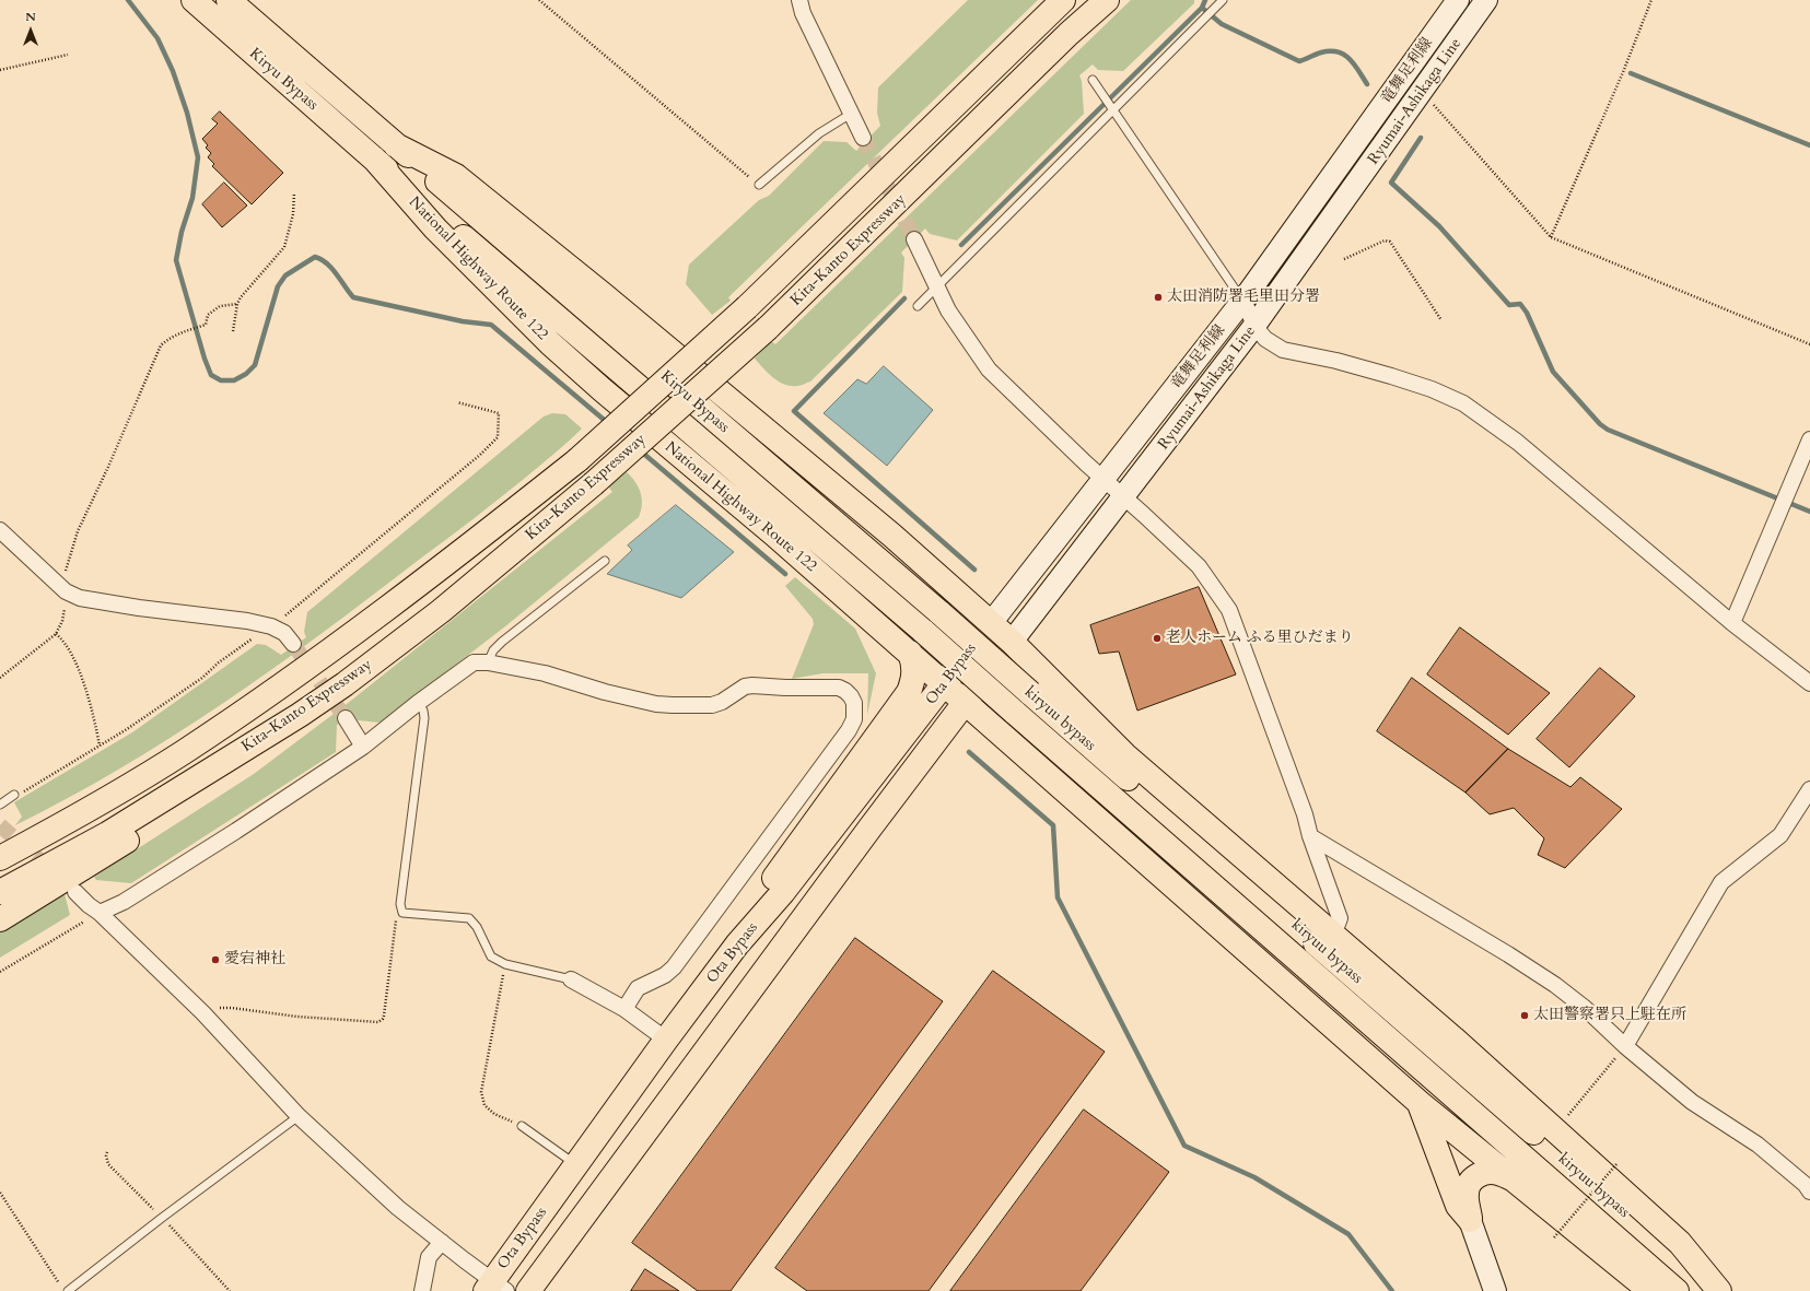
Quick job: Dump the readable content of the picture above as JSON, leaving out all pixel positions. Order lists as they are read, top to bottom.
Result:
{
  "streets": {
    "highway": [
      "Kiryu Bypass",
      "Kita-Kanto Expressway",
      "National Highway Route 122",
      "Ota Bypass",
      "kiryuu bypass"
    ],
    "main road": ["竜舞足利線", "Ryumai-Ashikaga Line"]
  },
  "crossings": [
    ["竜舞足利線", "Ota Bypass"],
    ["Kiryu Bypass", "National Highway Route 122"],
    ["Kiryu Bypass", "kiryuu bypass"],
    ["Ryumai-Ashikaga Line", "Ota Bypass"],
    ["National Highway Route 122", "Ota Bypass"]
  ],
  "places": [
    "太田消防署毛里田分署",
    "老人ホーム ふる里ひだまり",
    "愛宕神社",
    "太田警察署只上駐在所"
  ],
  "north": "top"
}
